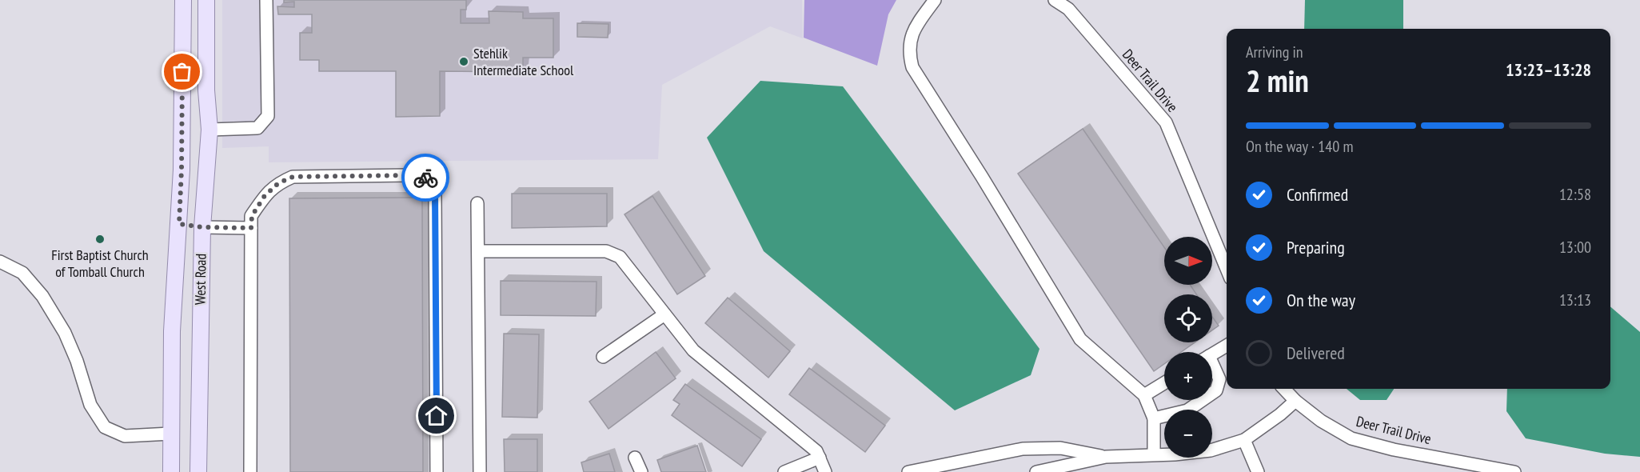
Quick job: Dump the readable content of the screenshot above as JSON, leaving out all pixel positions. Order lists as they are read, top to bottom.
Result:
{
  "streets": {
    "main road": ["West Road"],
    "street": ["Deer Trail Drive"]
  },
  "places": ["Stehlik Intermediate School", "First Baptist Church of Tomball Church"],
  "north": "right",
  "page": {
    "heading": ["2 min", "Arriving in", "13:23–13:28"],
    "bar": "On the way · 140 m",
    "list": [
      ["Confirmed", "12:58"],
      ["Preparing", "13:00"],
      ["On the way", "13:13"],
      "Delivered"
    ],
    "map_buttons": ["+", "−"]
  }
}
